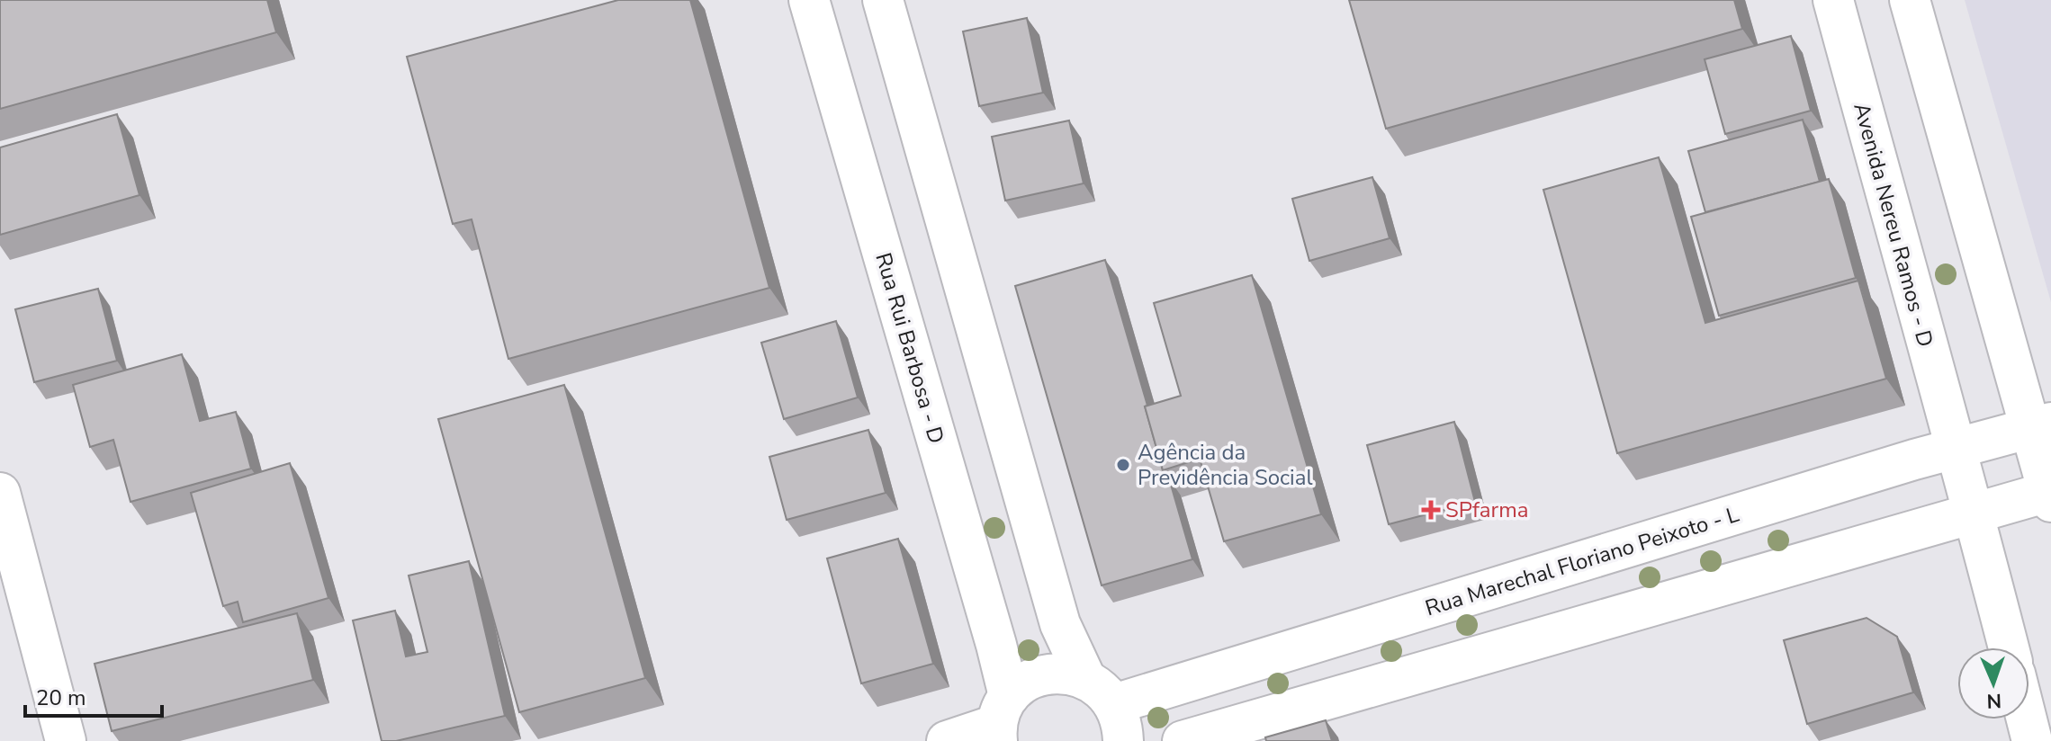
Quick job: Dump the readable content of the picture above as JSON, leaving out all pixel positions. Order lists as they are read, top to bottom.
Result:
{
  "streets": {
    "street": ["Avenida Nereu Ramos - D", "Rua Rui Barbosa - D", "Rua Marechal Floriano Peixoto - L"]
  },
  "crossings": [
    ["Avenida Nereu Ramos - D", "Rua Marechal Floriano Peixoto - L"]
  ],
  "places": {
    "other": ["Agência da Previdência Social"],
    "health": ["SPfarma"]
  },
  "scale_bar": "20 m",
  "north": "bottom"
}
